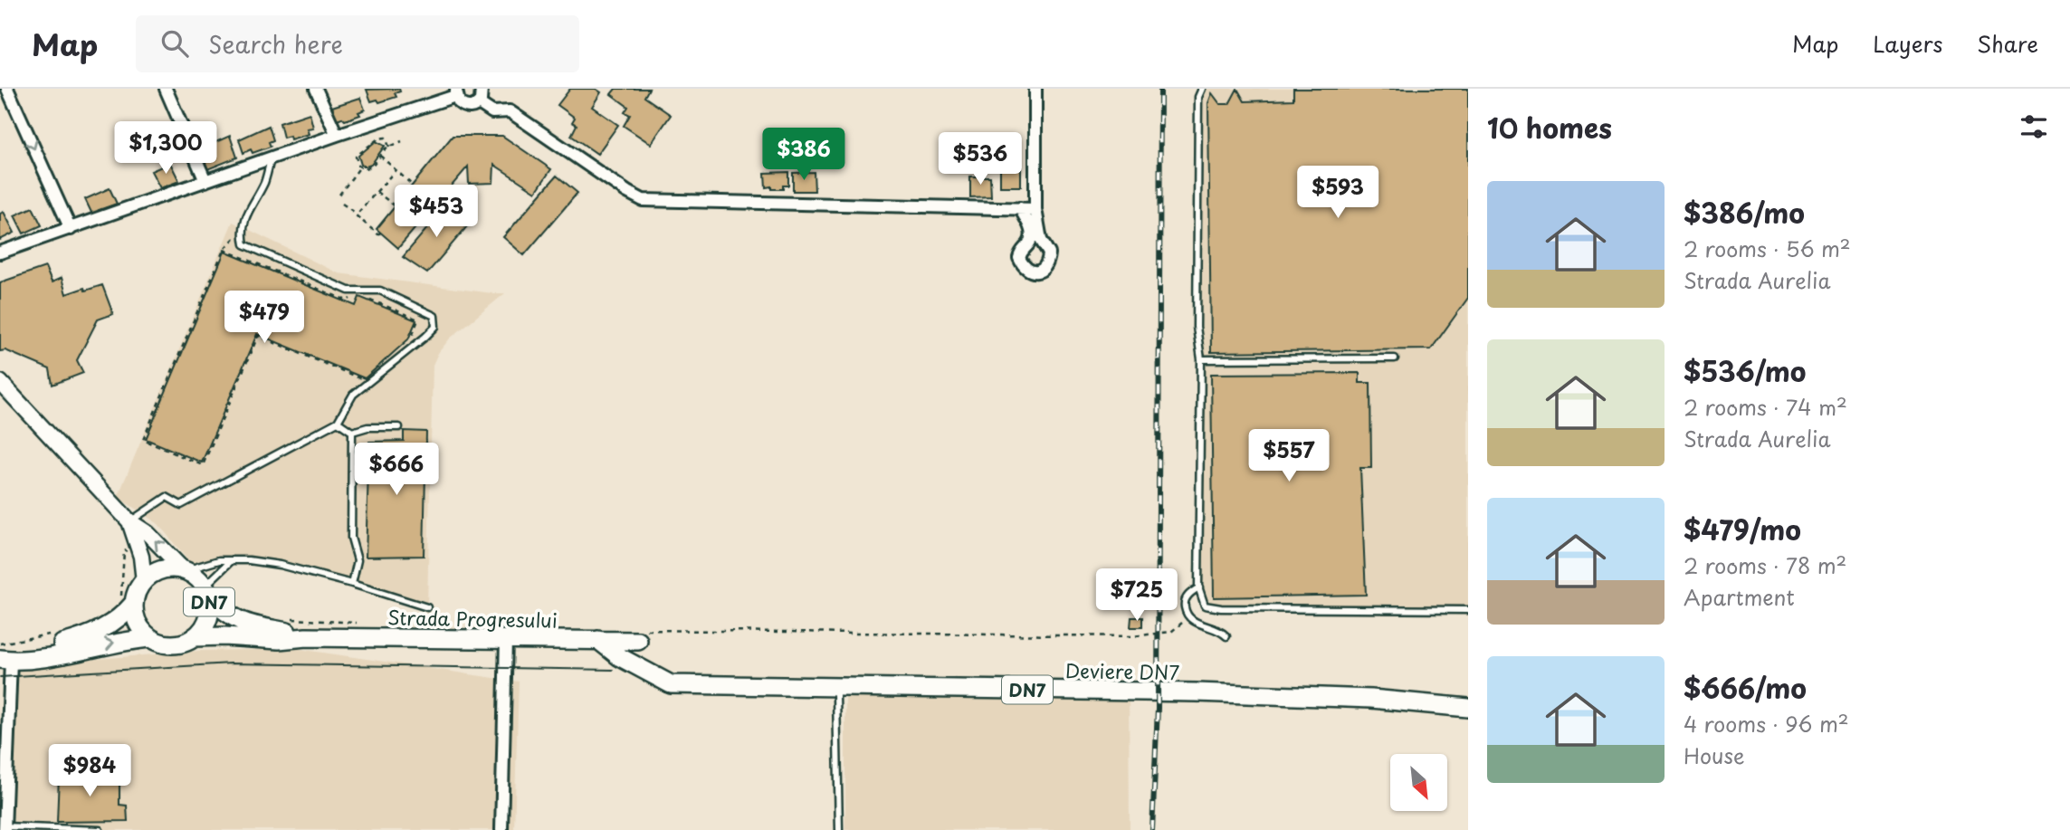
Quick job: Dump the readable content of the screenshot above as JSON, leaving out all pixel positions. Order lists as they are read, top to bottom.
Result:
{
  "streets": {
    "main road": ["DN7", "Strada Progresului", "Deviere DN7"]
  },
  "crossings": [
    ["DN7", "Strada Progresului"],
    ["Strada Progresului", "Deviere DN7"]
  ],
  "north": "bottom right",
  "page": {
    "header": "Map",
    "search": "Search here",
    "nav": ["Map", "Layers", "Share"],
    "heading": "10 homes",
    "price": [
      "$1,300",
      "$386",
      "$536",
      "$593",
      "$453",
      "$479",
      "$557",
      "$666",
      "$725",
      "$984"
    ],
    "list": [
      {
        "name": "$386/mo",
        "note": "2 rooms · 56 m² · Strada Aurelia"
      },
      {
        "name": "$536/mo",
        "note": "2 rooms · 74 m² · Strada Aurelia"
      },
      {
        "name": "$479/mo",
        "note": "2 rooms · 78 m² · Apartment"
      },
      {
        "name": "$666/mo",
        "note": "4 rooms · 96 m² · House"
      }
    ]
  }
}
